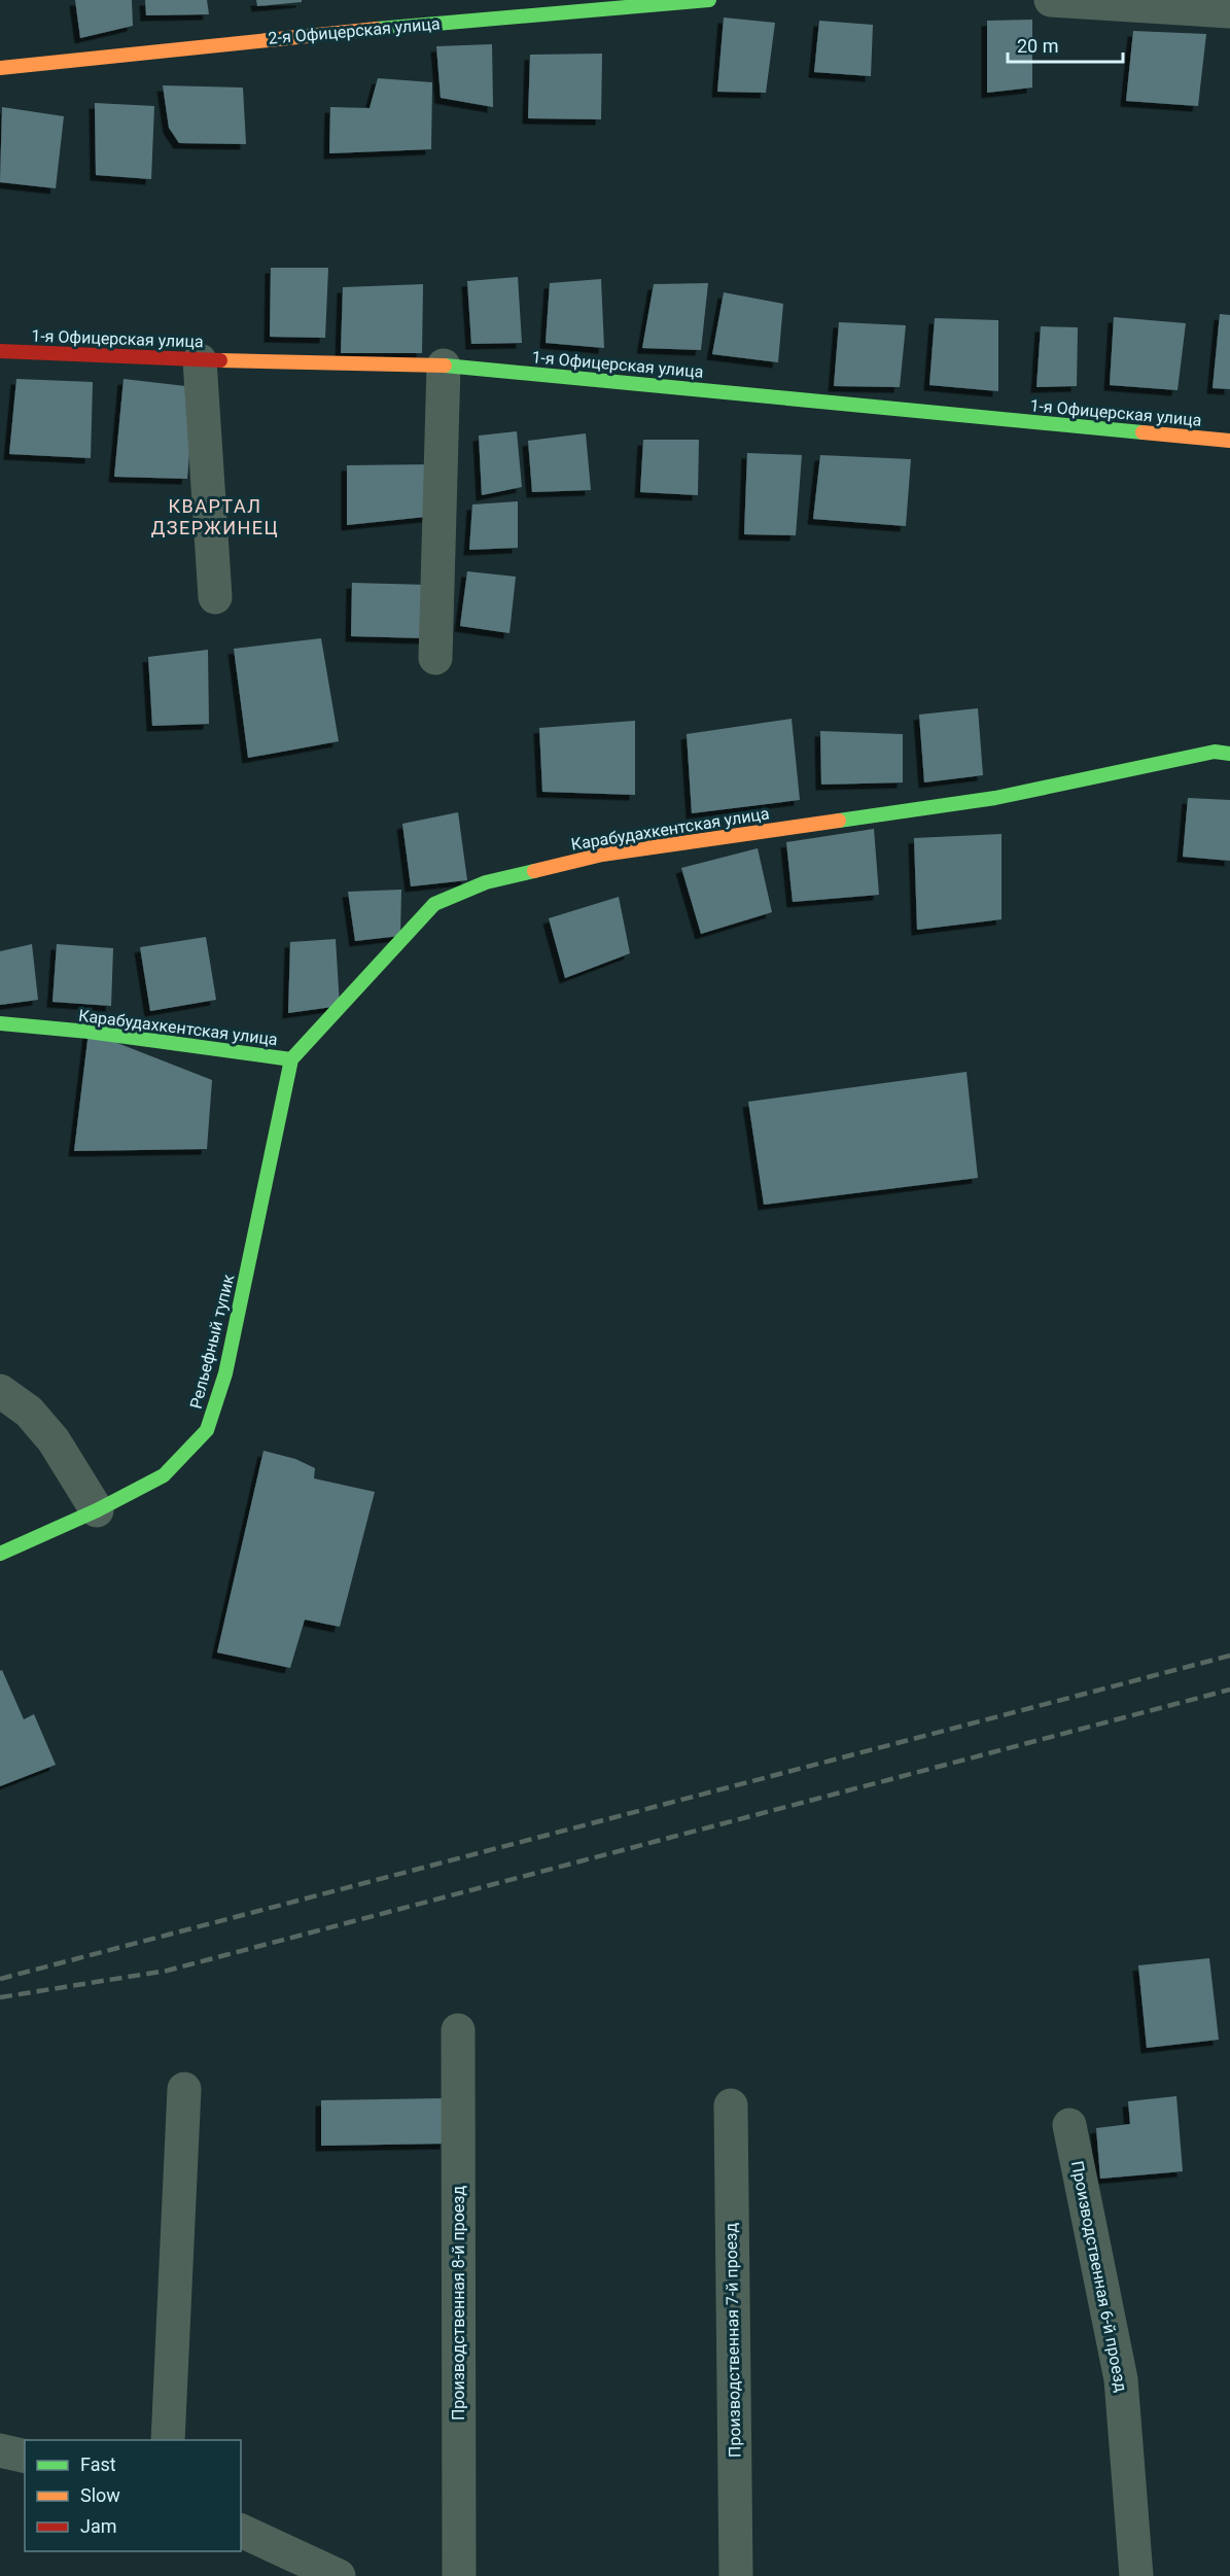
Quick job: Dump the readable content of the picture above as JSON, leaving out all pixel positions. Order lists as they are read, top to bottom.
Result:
{
  "streets": {
    "street": [
      "2-я Офицерская улица",
      "1-я Офицерская улица",
      "Карабудахкентская улица",
      "Рельефный тупик",
      "Производственная 6-й проезд",
      "Производственная 8-й проезд",
      "Производственная 7-й проезд"
    ]
  },
  "crossings": [
    ["Карабудахкентская улица", "Рельефный тупик"]
  ],
  "districts": ["КВАРТАЛ ДЗЕРЖИНЕЦ"],
  "legend": ["Fast", "Slow", "Jam"],
  "scale_bar": "20 m"
}
